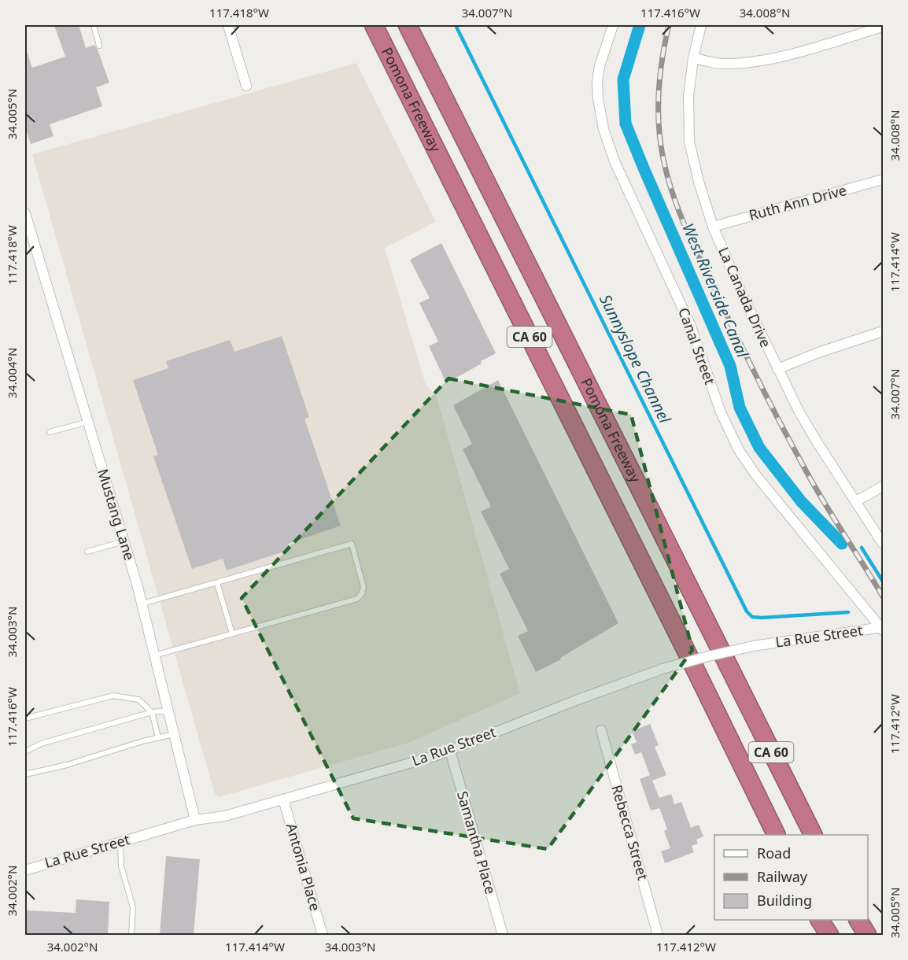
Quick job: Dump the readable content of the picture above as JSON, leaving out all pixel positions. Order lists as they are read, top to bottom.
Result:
{
  "streets": {
    "highway": ["Pomona Freeway", "CA 60"],
    "street": [
      "Ruth Ann Drive",
      "La Canada Drive",
      "Canal Street",
      "Mustang Lane",
      "La Rue Street",
      "Rebecca Street",
      "Samantha Place",
      "Antonia Place"
    ]
  },
  "crossings": [
    ["Ruth Ann Drive", "La Canada Drive"],
    ["Canal Street", "La Rue Street"],
    ["Mustang Lane", "La Rue Street"],
    ["La Rue Street", "Samantha Place"],
    ["La Rue Street", "Antonia Place"]
  ],
  "water": ["West Riverside Canal", "Sunnyslope Channel"],
  "legend": ["Road", "Railway", "Building"],
  "coordinates": [
    "117.418°W",
    "34.007°N",
    "117.416°W",
    "34.008°N",
    "34.005°N",
    "117.414°W",
    "34.004°N",
    "34.003°N",
    "117.412°W",
    "34.002°N"
  ]
}
